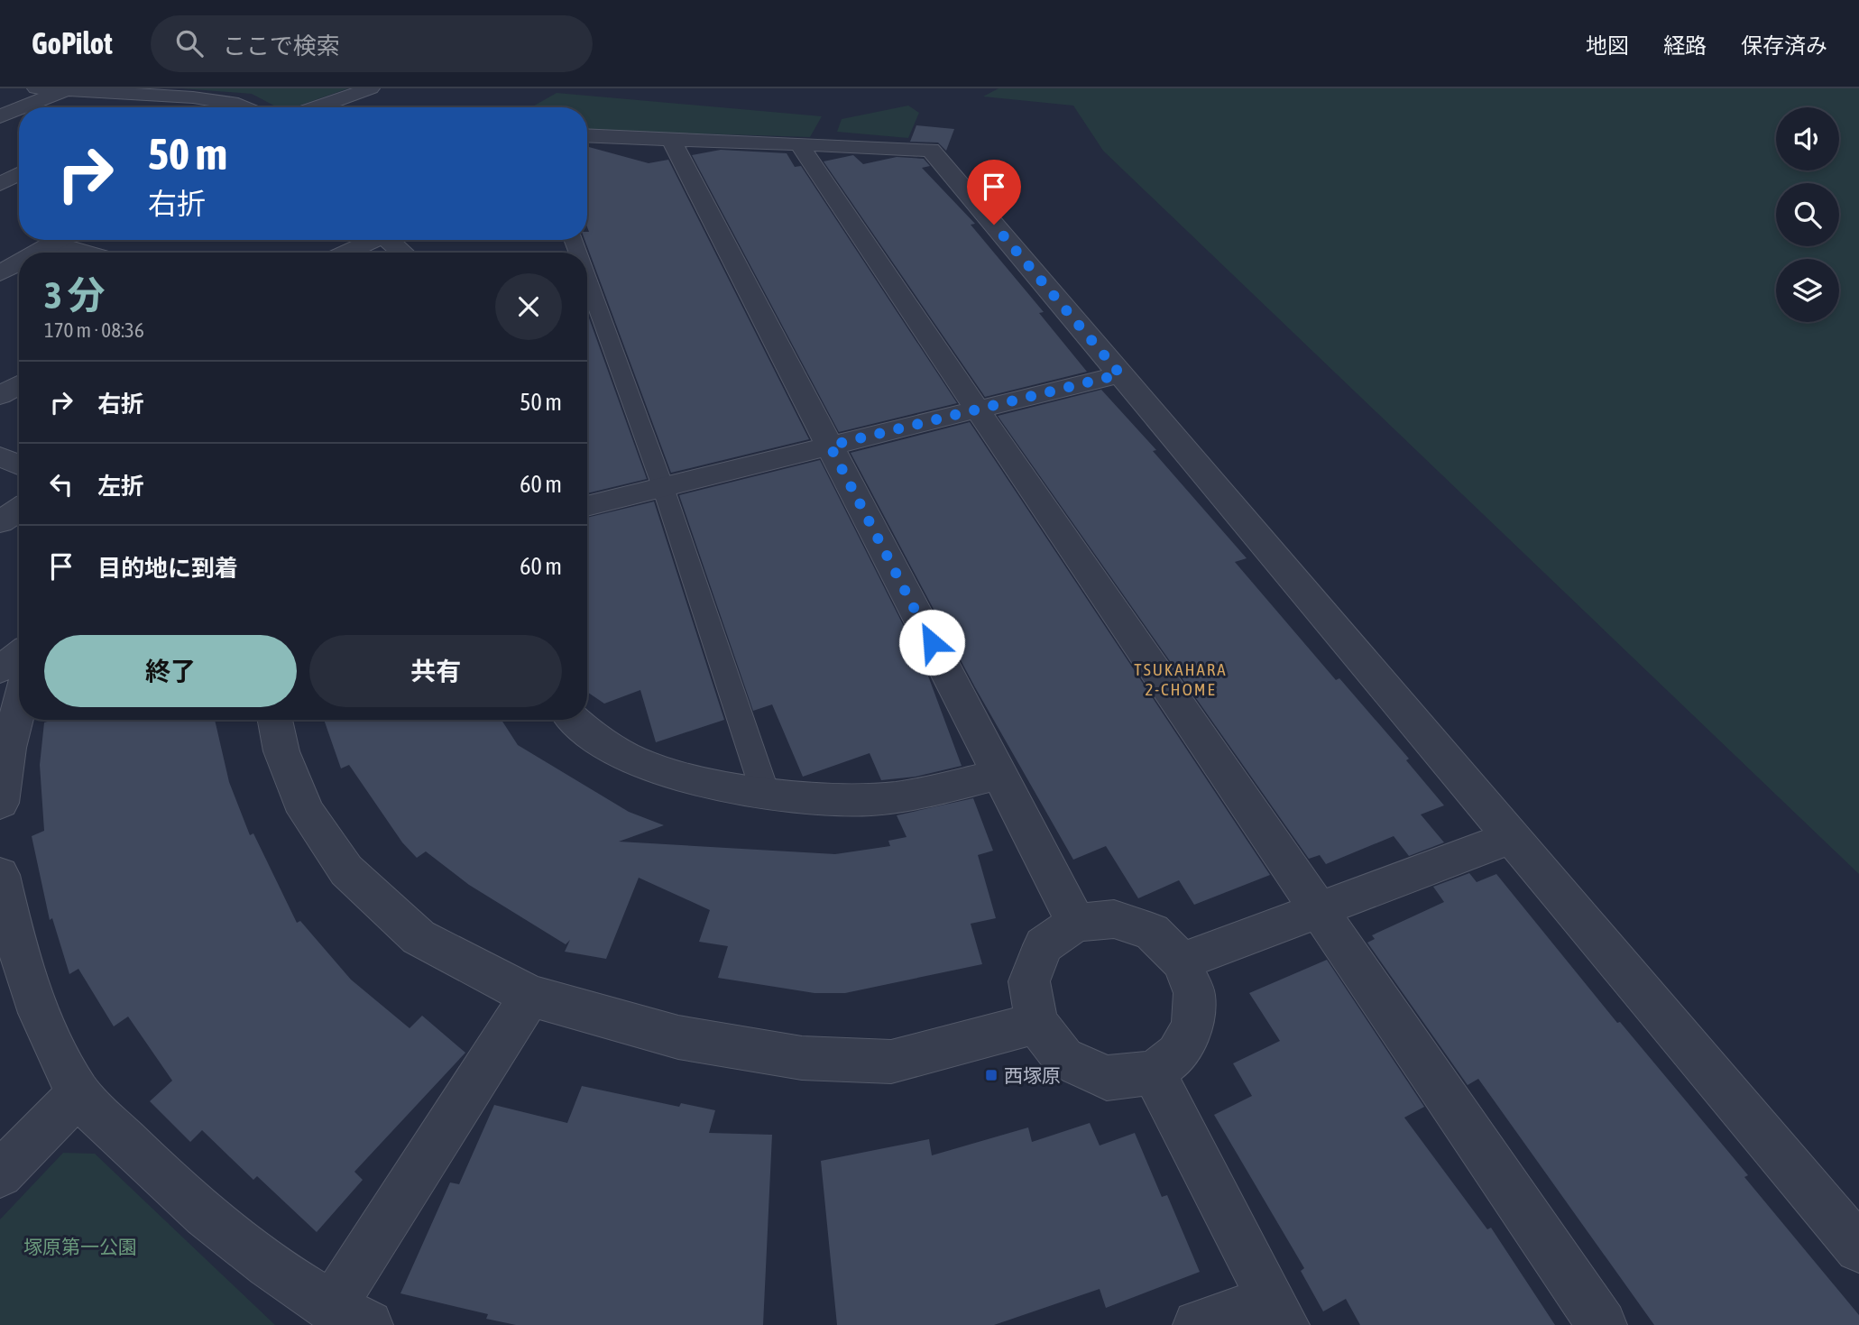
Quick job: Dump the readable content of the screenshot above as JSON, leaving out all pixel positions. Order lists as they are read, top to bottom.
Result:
{
  "districts": ["TSUKAHARA 2-CHOME"],
  "parks": ["塚原第一公園"],
  "places": {
    "transit": ["西塚原"]
  },
  "page": {
    "header": "GoPilot",
    "search": "ここで検索",
    "nav": ["地図", "経路", "保存済み"],
    "turn": ["50 m", "右折"],
    "heading": ["3 分", "170 m · 08:36"],
    "list": [
      {
        "name": "右折",
        "value": "50 m"
      },
      {
        "name": "左折",
        "value": "60 m"
      },
      {
        "name": "目的地に到着",
        "value": "60 m"
      }
    ],
    "buttons": ["終了", "共有"]
  }
}
